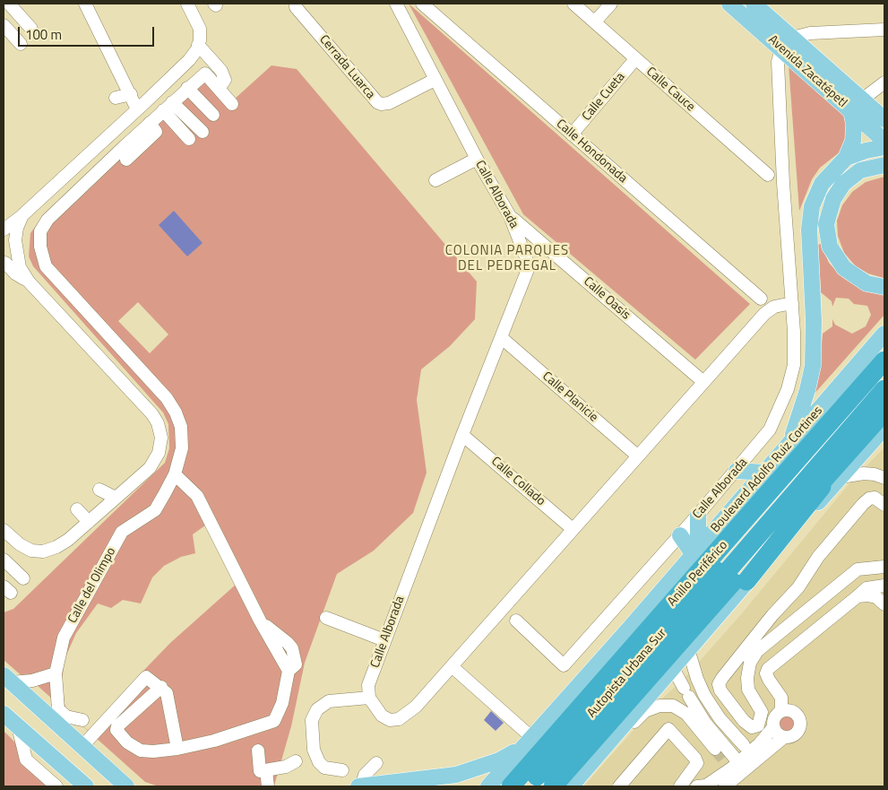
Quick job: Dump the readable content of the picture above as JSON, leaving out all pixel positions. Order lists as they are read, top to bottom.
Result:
{
  "streets": {
    "highway": ["Anillo Periférico", "Autopista Urbana Sur"],
    "main road": ["Avenida Zacatépetl", "Boulevard Adolfo Ruiz Cortines"],
    "street": [
      "Cerrada Luarca",
      "Calle Cauce",
      "Calle Cueta",
      "Calle Hondonada",
      "Calle Alborada",
      "Calle Oasis",
      "Calle Planicie",
      "Calle Collado",
      "Calle del Olimpo"
    ]
  },
  "crossings": [
    ["Cerrada Luarca", "Calle Alborada"],
    ["Avenida Zacatépetl", "Calle Alborada"],
    ["Calle Cauce", "Calle Cueta"],
    ["Calle Cueta", "Calle Hondonada"],
    ["Calle Alborada", "Calle Oasis"],
    ["Calle Alborada", "Calle Planicie"],
    ["Calle Alborada", "Calle Collado"]
  ],
  "districts": ["COLONIA PARQUES DEL PEDREGAL"],
  "scale_bar": "100 m"
}
